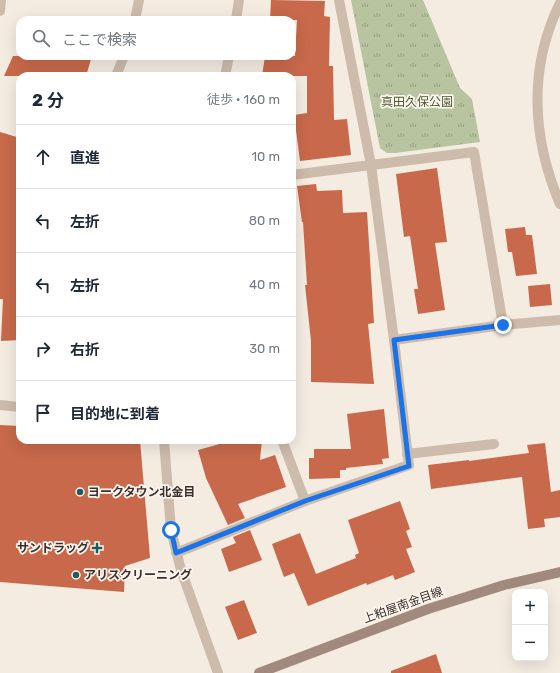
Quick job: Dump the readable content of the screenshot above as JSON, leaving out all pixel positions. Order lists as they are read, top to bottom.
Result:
{
  "streets": {
    "main road": ["上粕屋南金目線"]
  },
  "parks": ["真田久保公園"],
  "places": {
    "other": ["ヨークタウン北金目", "アリスクリーニング"],
    "health": ["サンドラッグ"]
  },
  "page": {
    "search": "ここで検索",
    "heading": ["2 分", "徒歩 · 160 m"],
    "list": [
      ["直進", "10 m"],
      ["左折", "80 m"],
      ["左折", "40 m"],
      ["右折", "30 m"],
      "目的地に到着"
    ],
    "map_buttons": ["+", "−"]
  }
}
